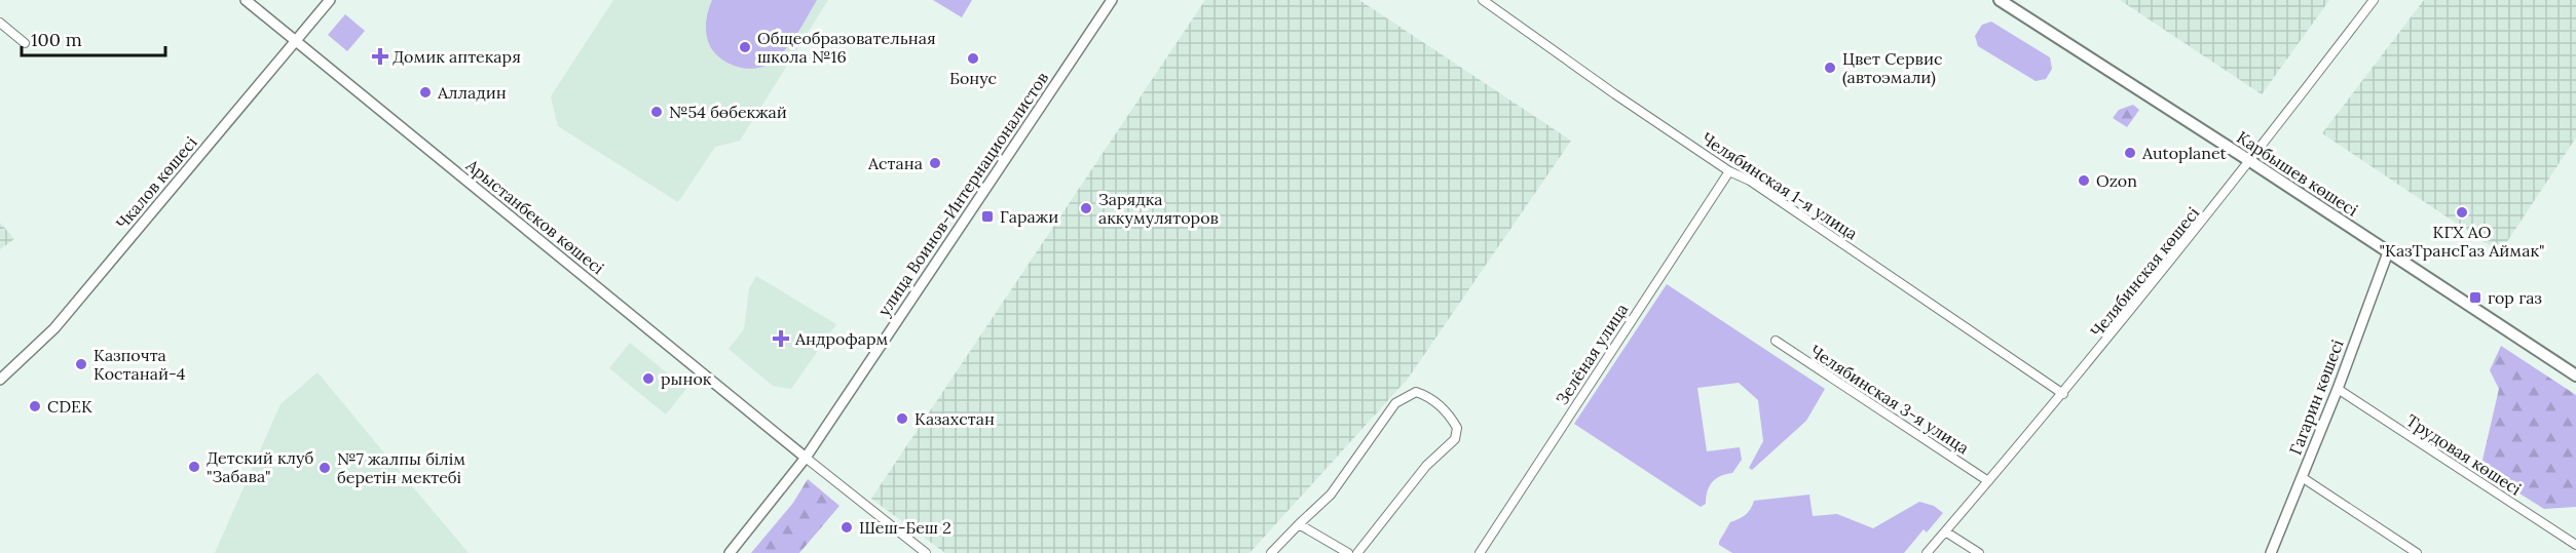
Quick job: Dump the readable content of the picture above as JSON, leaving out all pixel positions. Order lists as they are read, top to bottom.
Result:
{
  "streets": {
    "main road": ["Карбышев көшесі"],
    "street": [
      "Чкалов көшесі",
      "Челябинская 1-я улица",
      "улица Воинов-Интернационалистов",
      "Арыстанбеков көшесі",
      "Челябинская көшесі",
      "Зелёная улица",
      "Гагарин көшесі",
      "Челябинская 3-я улица",
      "Трудовая көшесі"
    ]
  },
  "crossings": [
    ["Карбышев көшесі", "Челябинская көшесі"],
    ["Карбышев көшесі", "Гагарин көшесі"],
    ["Чкалов көшесі", "Арыстанбеков көшесі"],
    ["Челябинская 1-я улица", "Челябинская көшесі"],
    ["Челябинская 1-я улица", "Зелёная улица"],
    ["улица Воинов-Интернационалистов", "Арыстанбеков көшесі"],
    ["Челябинская көшесі", "Челябинская 3-я улица"],
    ["Гагарин көшесі", "Трудовая көшесі"]
  ],
  "places": {
    "other": [
      "Общеобразовательная школа №16",
      "Бонус",
      "Цвет Сервис (автоэмали)",
      "Алладин",
      "№54 бөбекжай",
      "Autoplanet",
      "Астана",
      "Ozon",
      "Зарядка аккумуляторов",
      "КГХ АО \"КазТрансГаз Аймак\"",
      "Казпочта Костанай-4",
      "рынок",
      "CDEK",
      "Казахстан",
      "Детский клуб \"Забава\"",
      "№7 жалпы білім беретін мектебі",
      "Шеш-Беш 2"
    ],
    "health": ["Домик аптекаря", "Андрофарм"],
    "transit": ["Гаражи", "гор газ"]
  },
  "scale_bar": "100 m"
}
